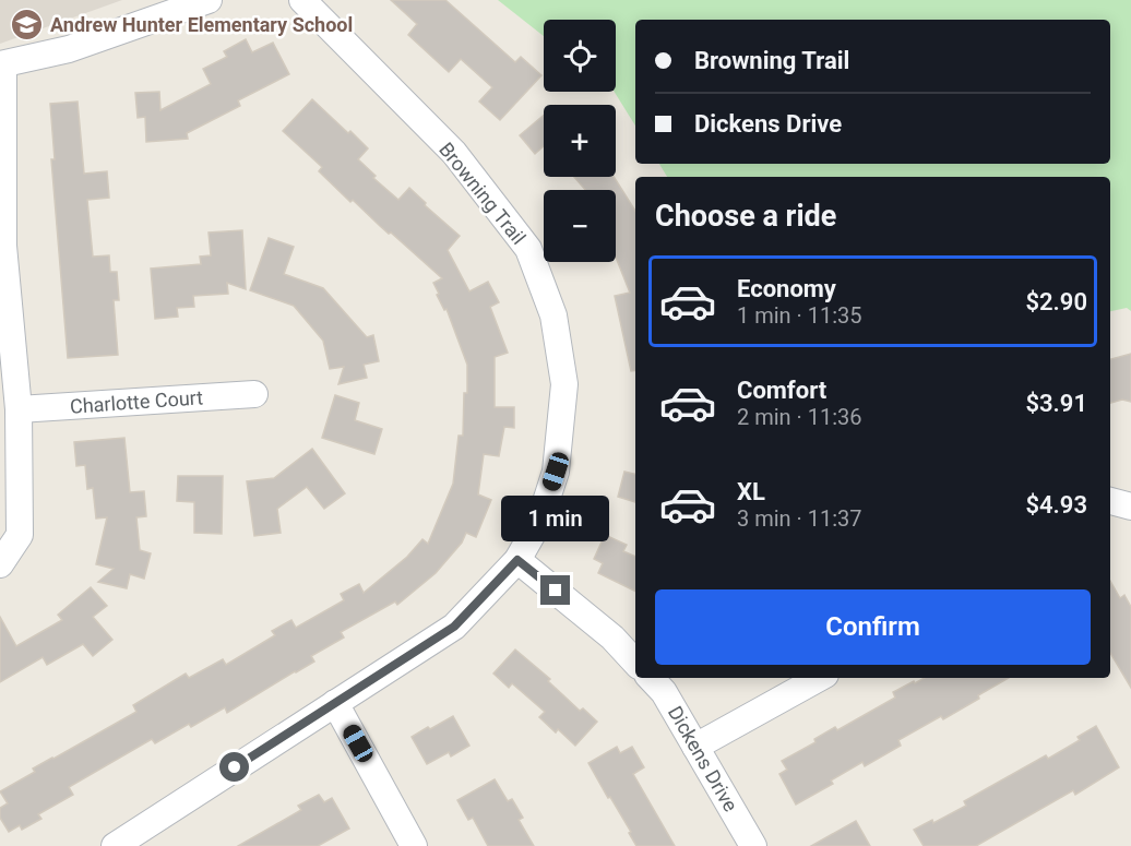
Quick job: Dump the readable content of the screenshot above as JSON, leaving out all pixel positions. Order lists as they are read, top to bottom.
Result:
{
  "streets": {
    "street": ["Browning Trail", "Charlotte Court", "Dickens Drive"]
  },
  "places": {
    "school or university": ["Andrew Hunter Elementary School"]
  },
  "page": {
    "map_buttons": ["+", "−"],
    "banner": ["Browning Trail", "Dickens Drive"],
    "heading": "Choose a ride",
    "list": [
      {
        "name": "Economy",
        "note": "1 min · 11:35",
        "value": "$2.90"
      },
      {
        "name": "Comfort",
        "note": "2 min · 11:36",
        "value": "$3.91"
      },
      {
        "name": "XL",
        "note": "3 min · 11:37",
        "value": "$4.93"
      }
    ],
    "bubble": "1 min",
    "buttons": "Confirm"
  }
}
